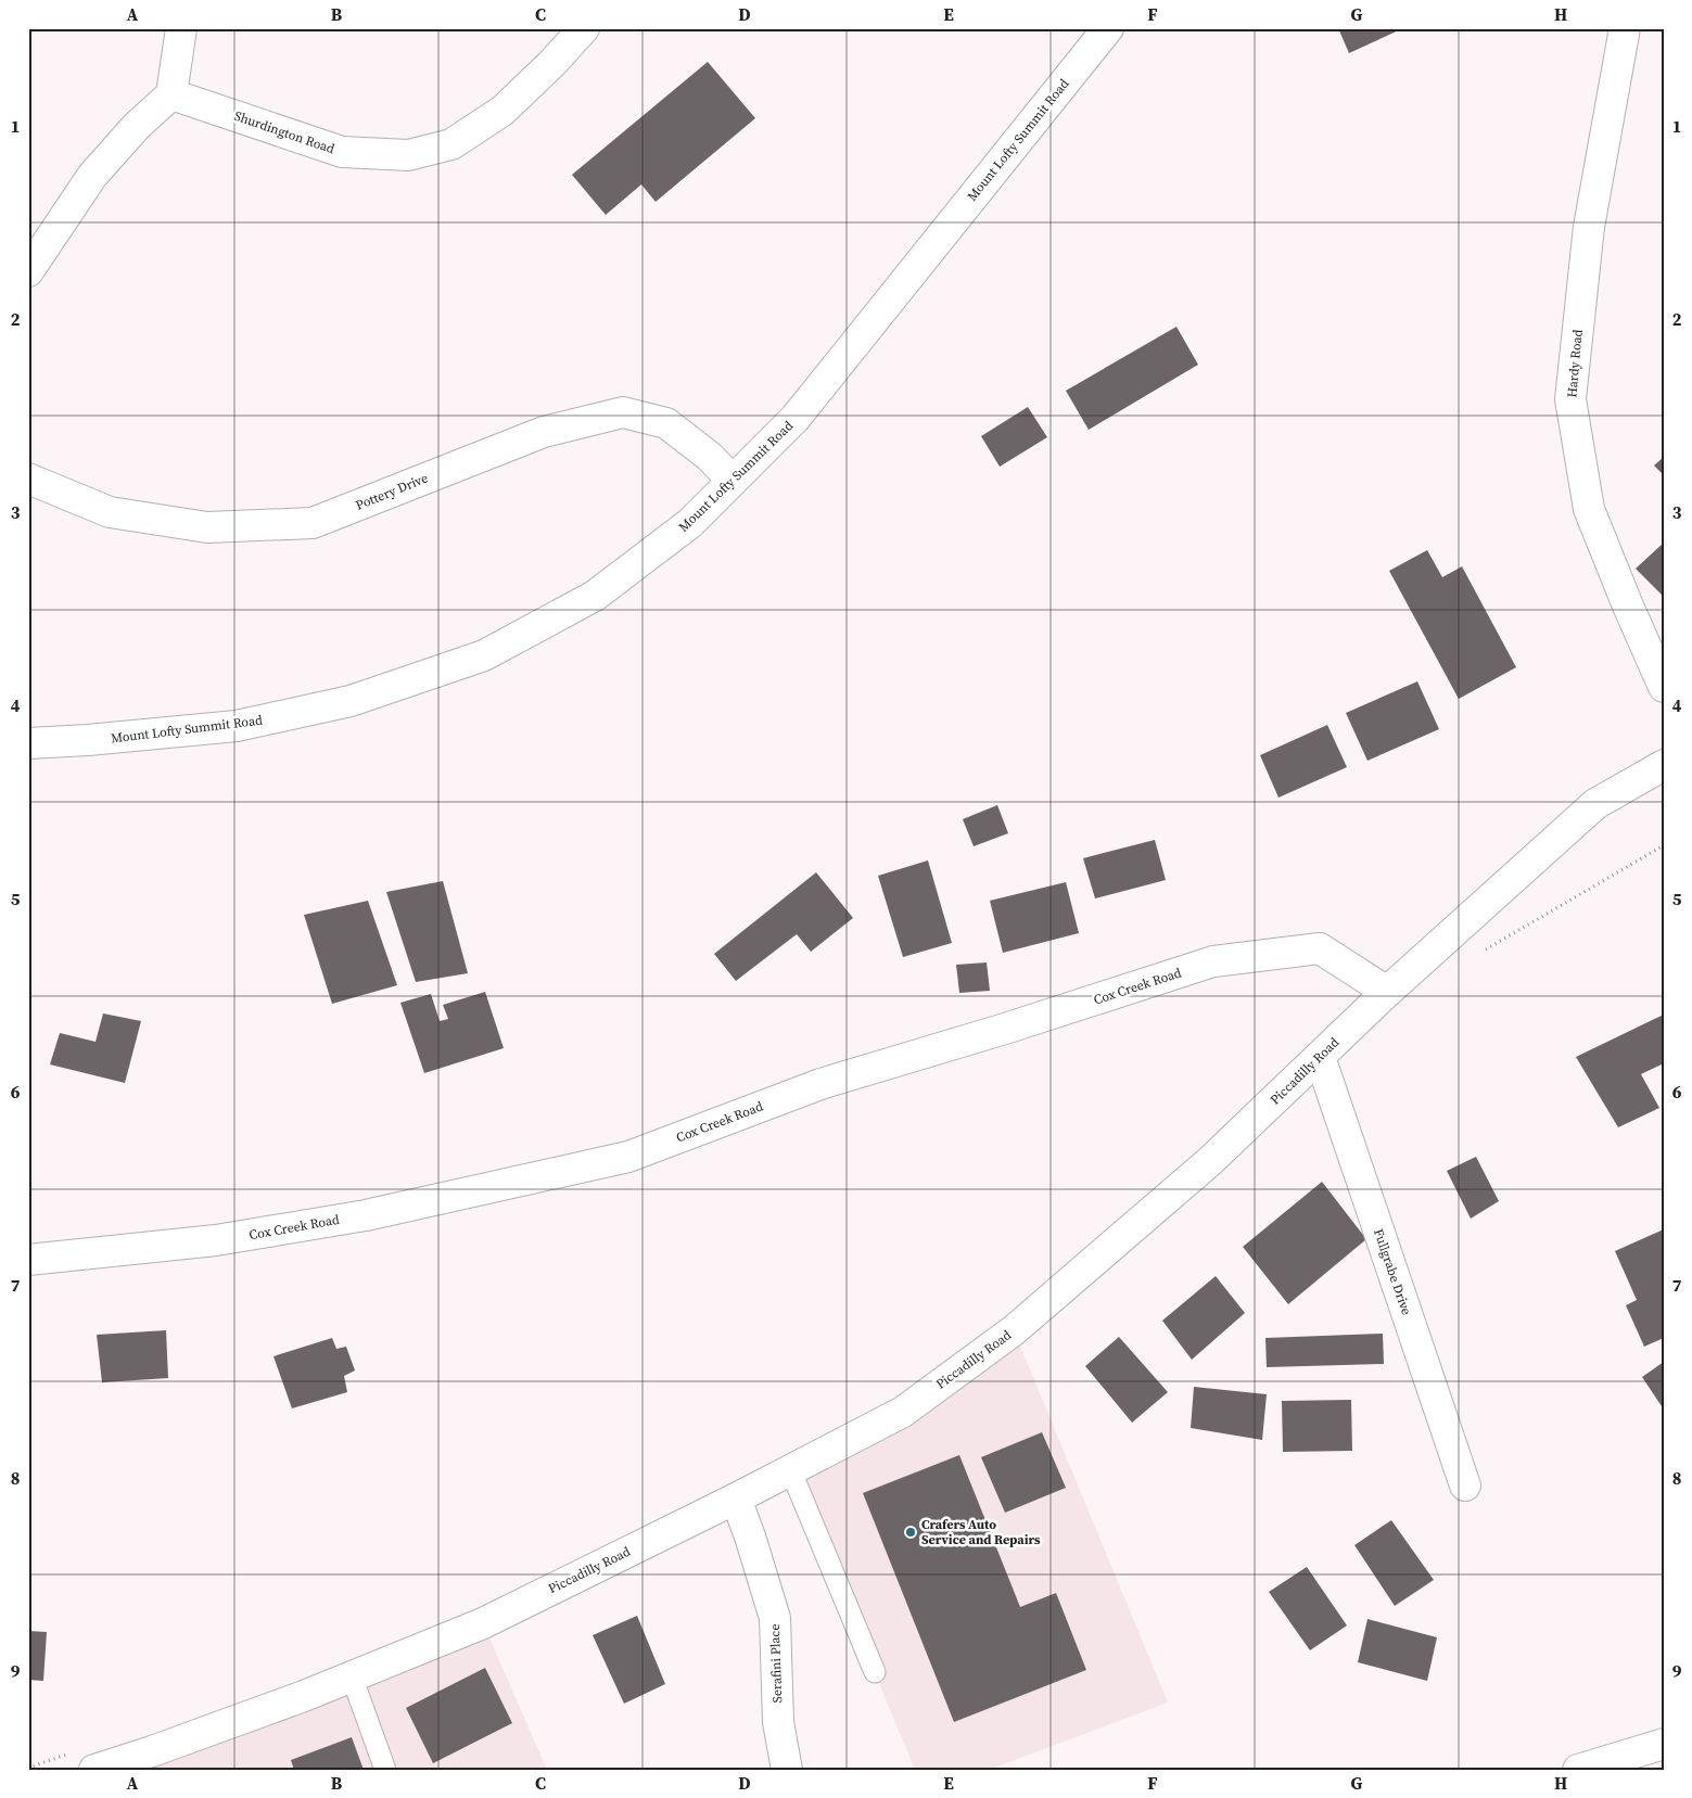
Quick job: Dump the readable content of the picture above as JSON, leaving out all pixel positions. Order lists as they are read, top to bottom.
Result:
{
  "streets": {
    "street": [
      "Shurdington Road",
      "Mount Lofty Summit Road",
      "Hardy Road",
      "Pottery Drive",
      "Cox Creek Road",
      "Piccadilly Road",
      "Fullgrabe Drive",
      "Serafini Place"
    ]
  },
  "crossings": [
    ["Mount Lofty Summit Road", "Pottery Drive"],
    ["Cox Creek Road", "Piccadilly Road"],
    ["Piccadilly Road", "Fullgrabe Drive"],
    ["Piccadilly Road", "Serafini Place"]
  ],
  "places": ["Crafers Auto Service and Repairs"],
  "grid": {
    "columns": [
      "A",
      "B",
      "C",
      "D",
      "E",
      "F",
      "G",
      "H"
    ],
    "rows": [
      "1",
      "2",
      "3",
      "4",
      "5",
      "6",
      "7",
      "8",
      "9"
    ]
  }
}
